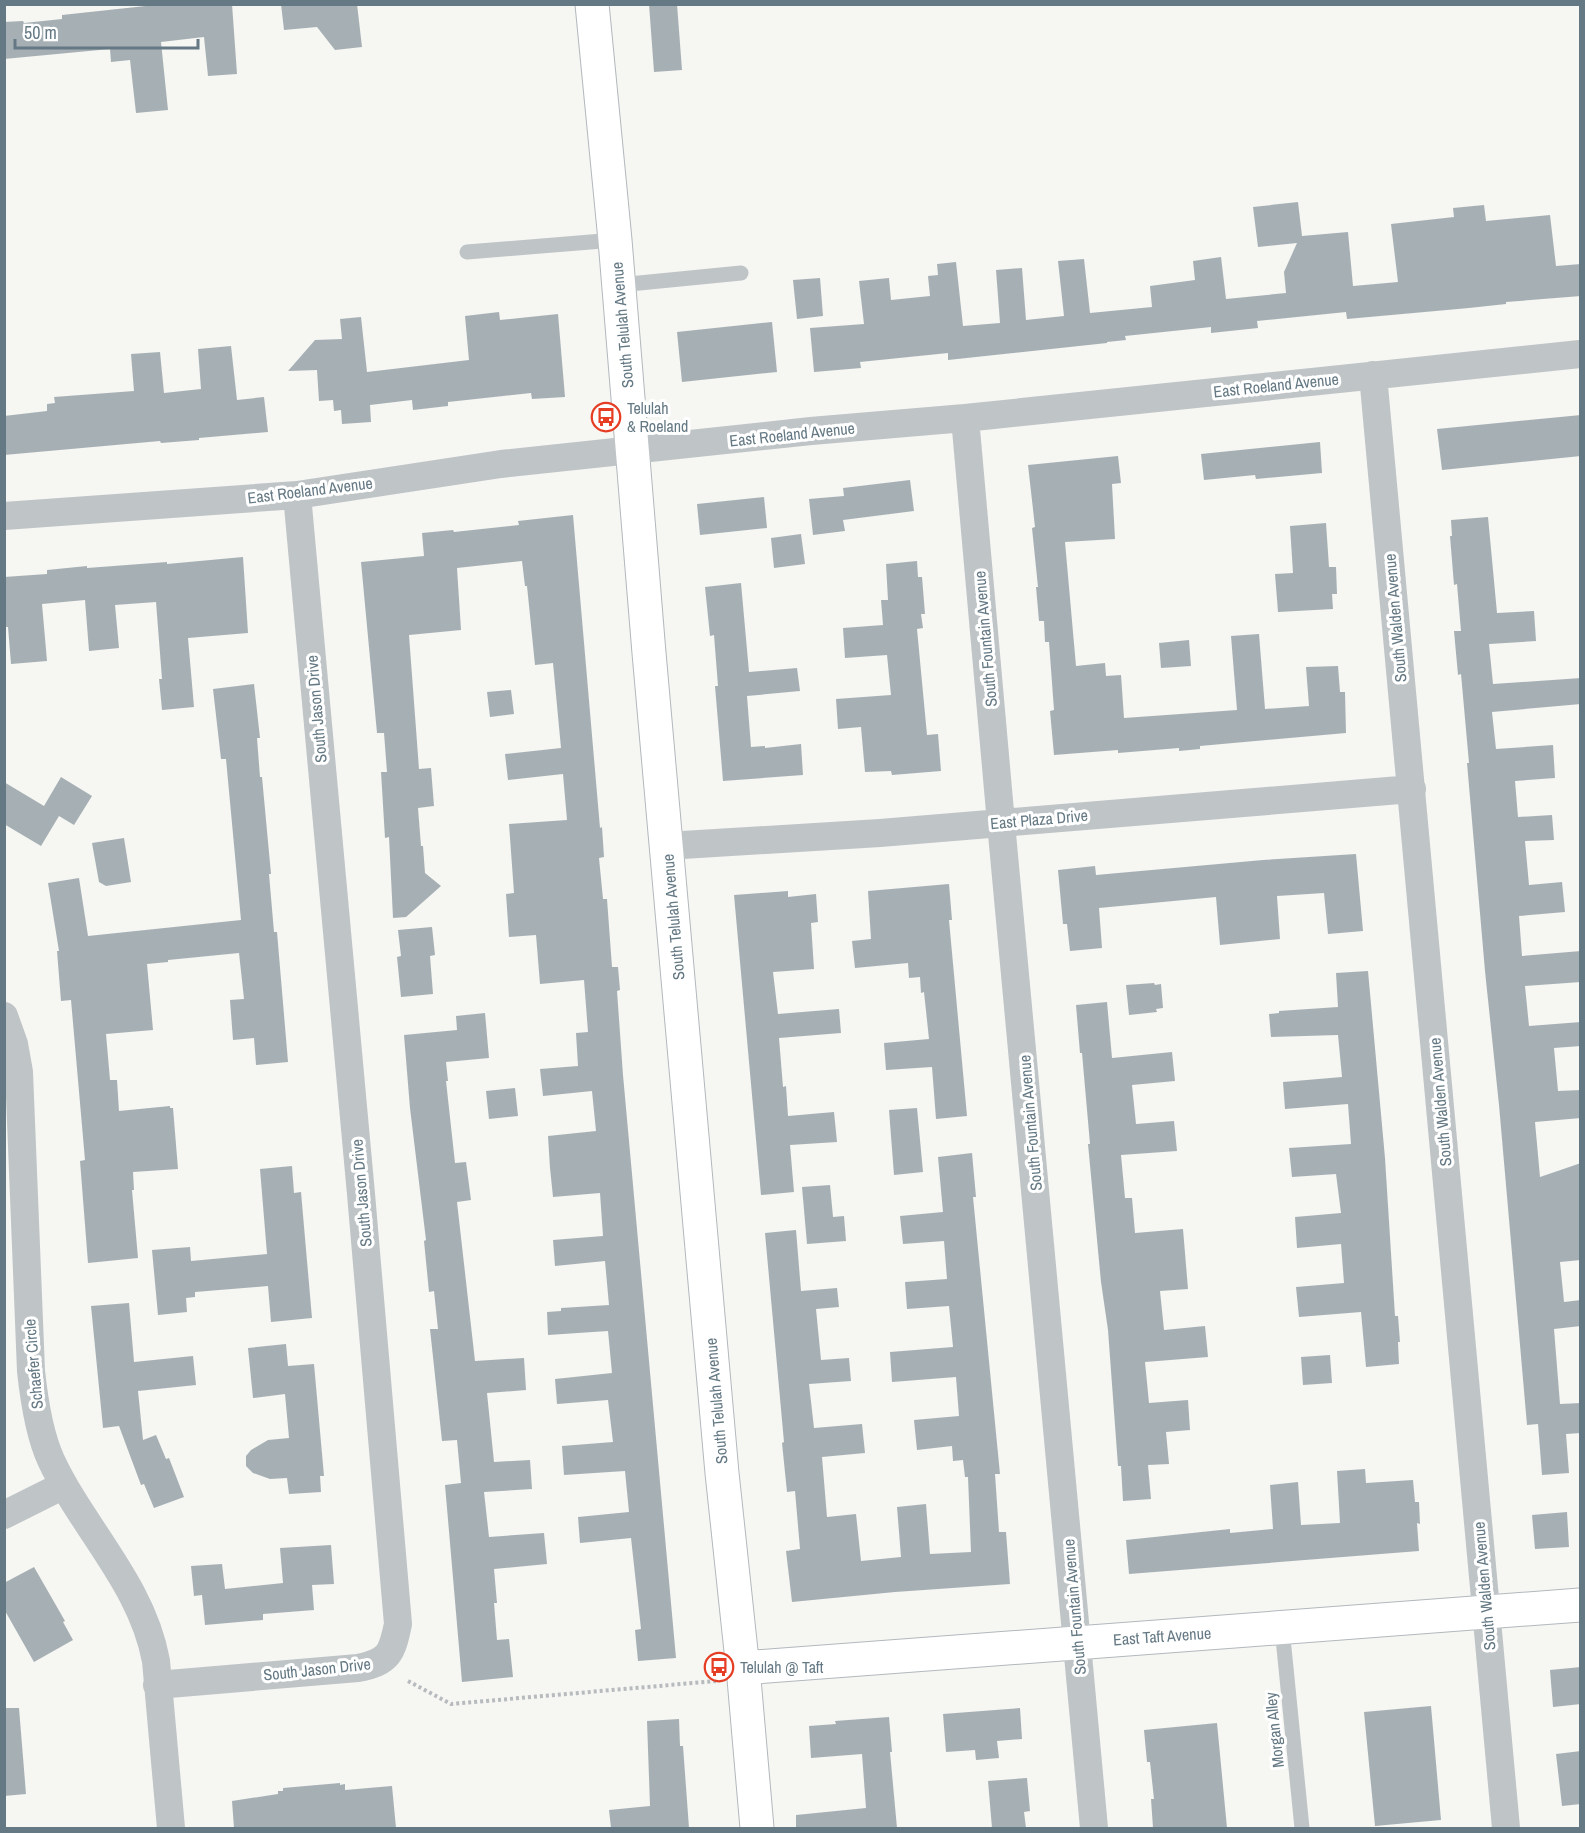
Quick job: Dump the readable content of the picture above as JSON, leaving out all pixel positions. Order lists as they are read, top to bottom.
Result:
{
  "streets": {
    "street": [
      "South Telulah Avenue",
      "East Roeland Avenue",
      "South Walden Avenue",
      "South Fountain Avenue",
      "South Jason Drive",
      "East Plaza Drive",
      "Schaefer Circle",
      "East Taft Avenue"
    ],
    "lane": ["Morgan Alley"]
  },
  "crossings": [
    ["South Telulah Avenue", "East Roeland Avenue"],
    ["South Telulah Avenue", "East Plaza Drive"],
    ["South Telulah Avenue", "East Taft Avenue"],
    ["East Roeland Avenue", "South Walden Avenue"],
    ["East Roeland Avenue", "South Fountain Avenue"],
    ["East Roeland Avenue", "South Jason Drive"],
    ["South Walden Avenue", "East Plaza Drive"],
    ["South Walden Avenue", "East Taft Avenue"],
    ["South Fountain Avenue", "East Plaza Drive"],
    ["South Fountain Avenue", "East Taft Avenue"],
    ["South Jason Drive", "Schaefer Circle"],
    ["East Taft Avenue", "Morgan Alley"]
  ],
  "places": {
    "bus stop": ["Telulah & Roeland", "Telulah @ Taft"]
  },
  "scale_bar": "50 m"
}
